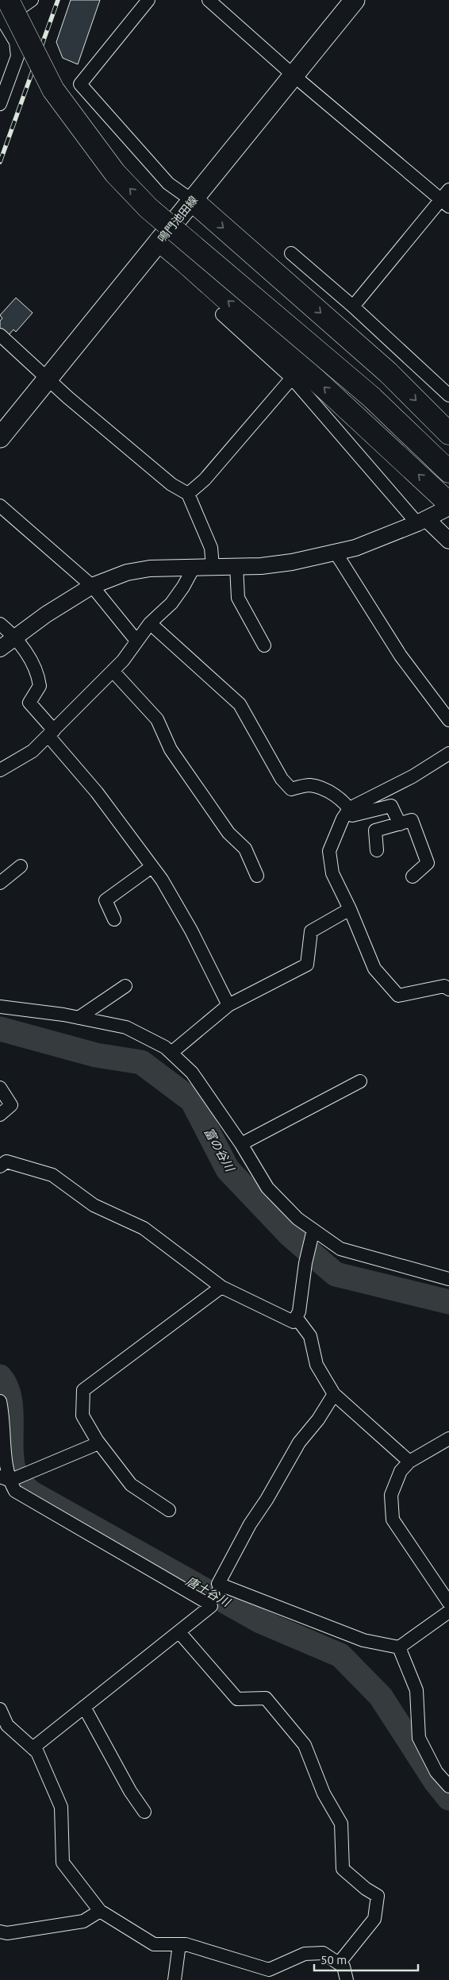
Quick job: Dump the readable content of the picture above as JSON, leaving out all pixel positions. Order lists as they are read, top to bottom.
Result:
{
  "streets": {
    "main road": ["鳴門池田線"]
  },
  "water": ["富の谷川", "唐土谷川"],
  "scale_bar": "50 m"
}
